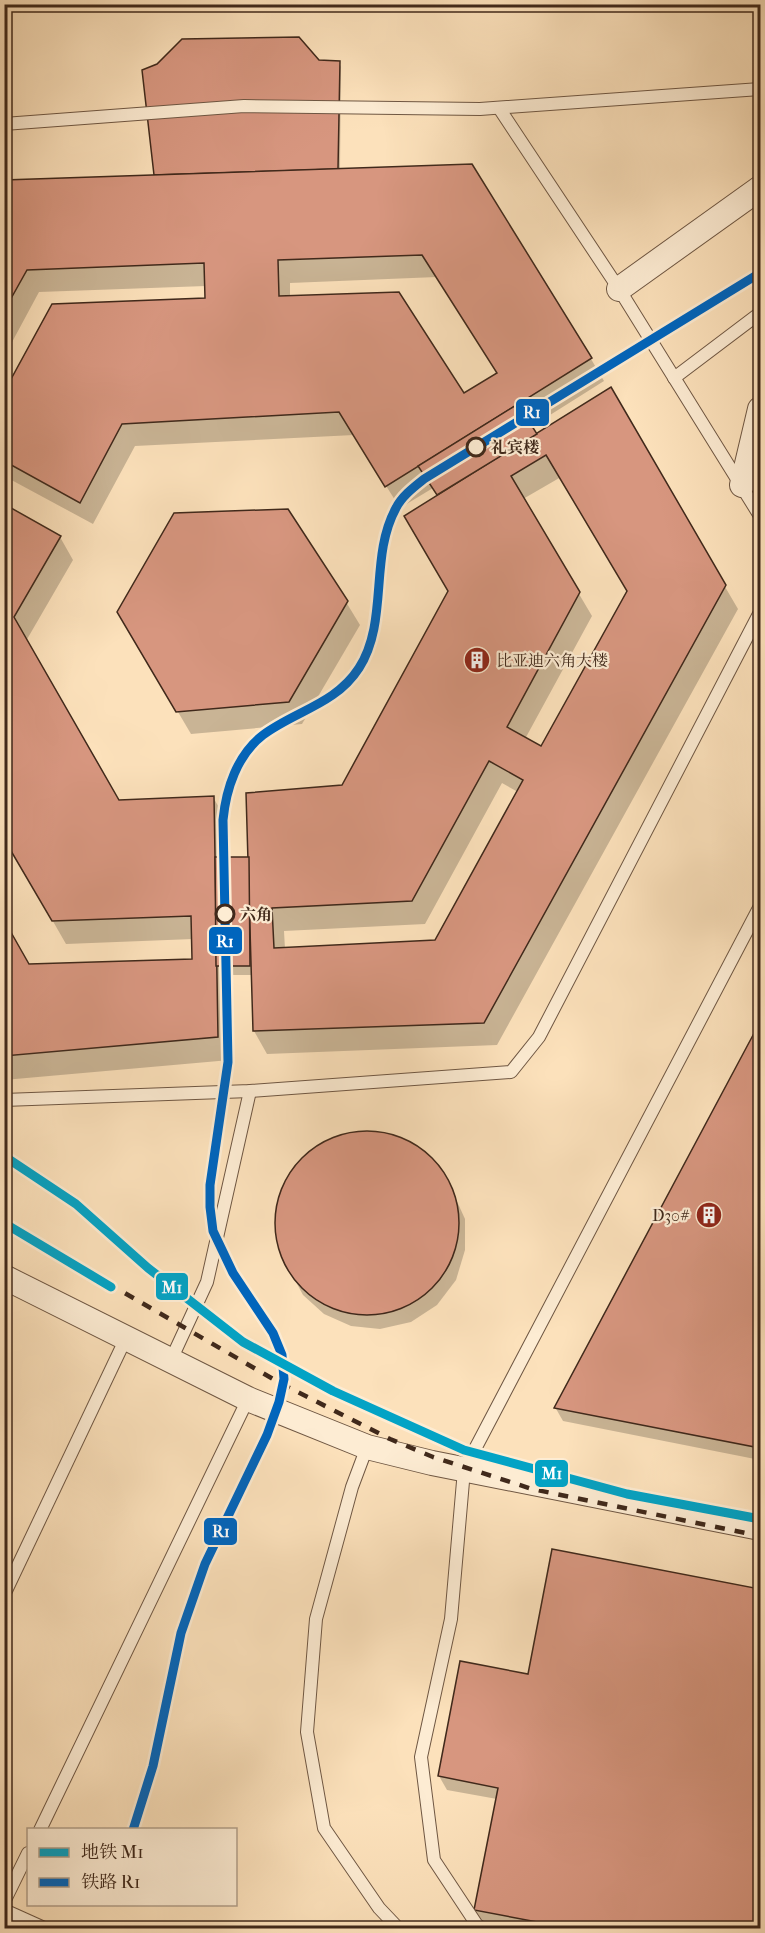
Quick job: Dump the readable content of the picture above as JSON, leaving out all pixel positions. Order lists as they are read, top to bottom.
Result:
{
  "places": {
    "other": ["礼宾楼", "六角"],
    "building": ["比亚迪六角大楼", "D30#"]
  },
  "lines": ["rail line R1", "metro line M1"],
  "legend": ["地铁 M1", "铁路 R1"]
}
